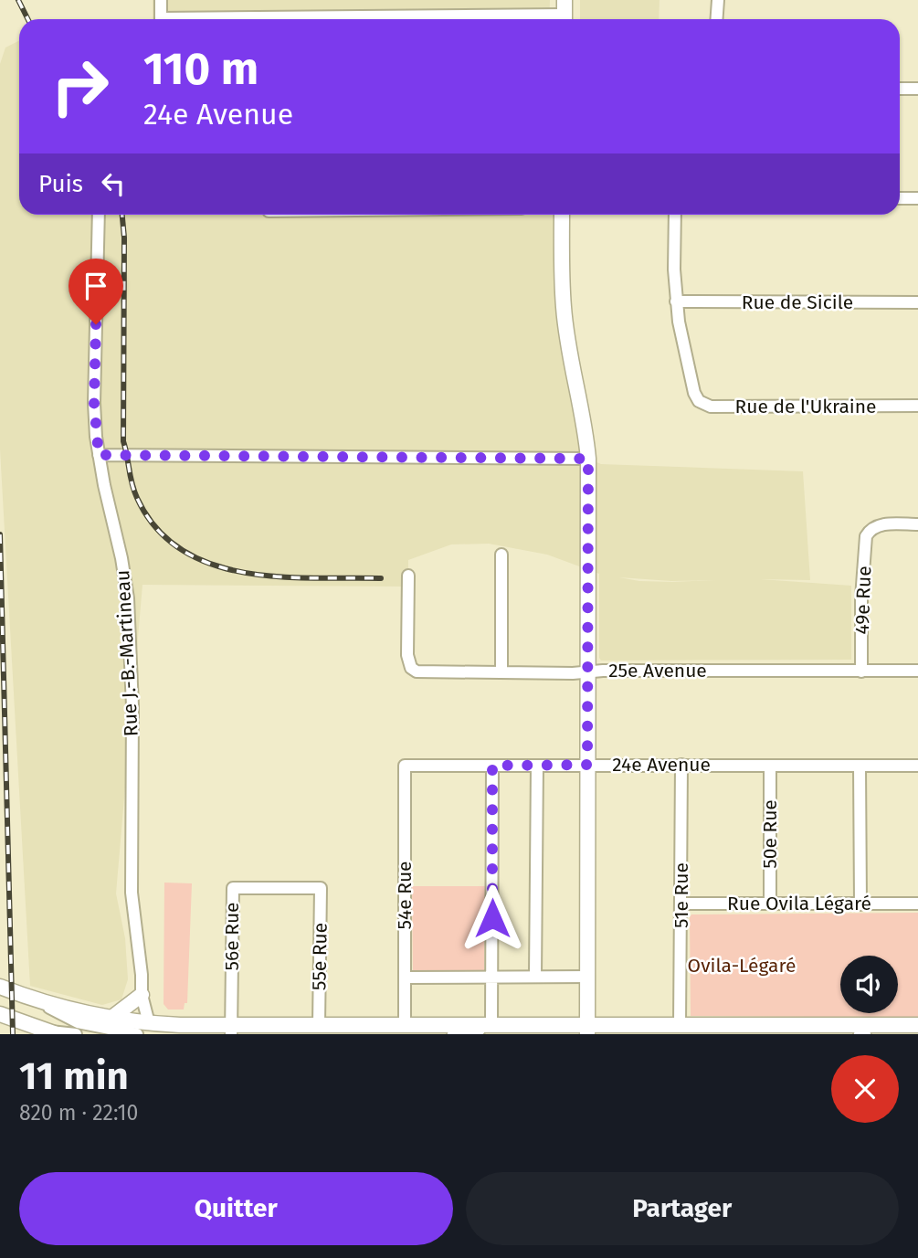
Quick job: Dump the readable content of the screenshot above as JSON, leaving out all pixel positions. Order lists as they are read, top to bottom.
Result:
{
  "streets": {
    "street": [
      "Rue de Sicile",
      "Rue de l'Ukraine",
      "49e Rue",
      "Rue J.-B.-Martineau",
      "25e Avenue",
      "24e Avenue",
      "50e Rue",
      "54e Rue",
      "51e Rue",
      "Rue Ovila Légaré",
      "56e Rue",
      "55e Rue"
    ]
  },
  "crossings": [
    ["Rue de Sicile", "Rue de l'Ukraine"],
    ["49e Rue", "25e Avenue"],
    ["24e Avenue", "50e Rue"],
    ["24e Avenue", "54e Rue"],
    ["24e Avenue", "51e Rue"],
    ["50e Rue", "Rue Ovila Légaré"],
    ["51e Rue", "Rue Ovila Légaré"],
    ["56e Rue", "55e Rue"]
  ],
  "parks": ["Ovila-Légaré"],
  "page": {
    "turn": ["110 m", "24e Avenue"],
    "then": "Puis",
    "heading": ["11 min", "820 m · 22:10"],
    "buttons": ["Quitter", "Partager"]
  }
}
